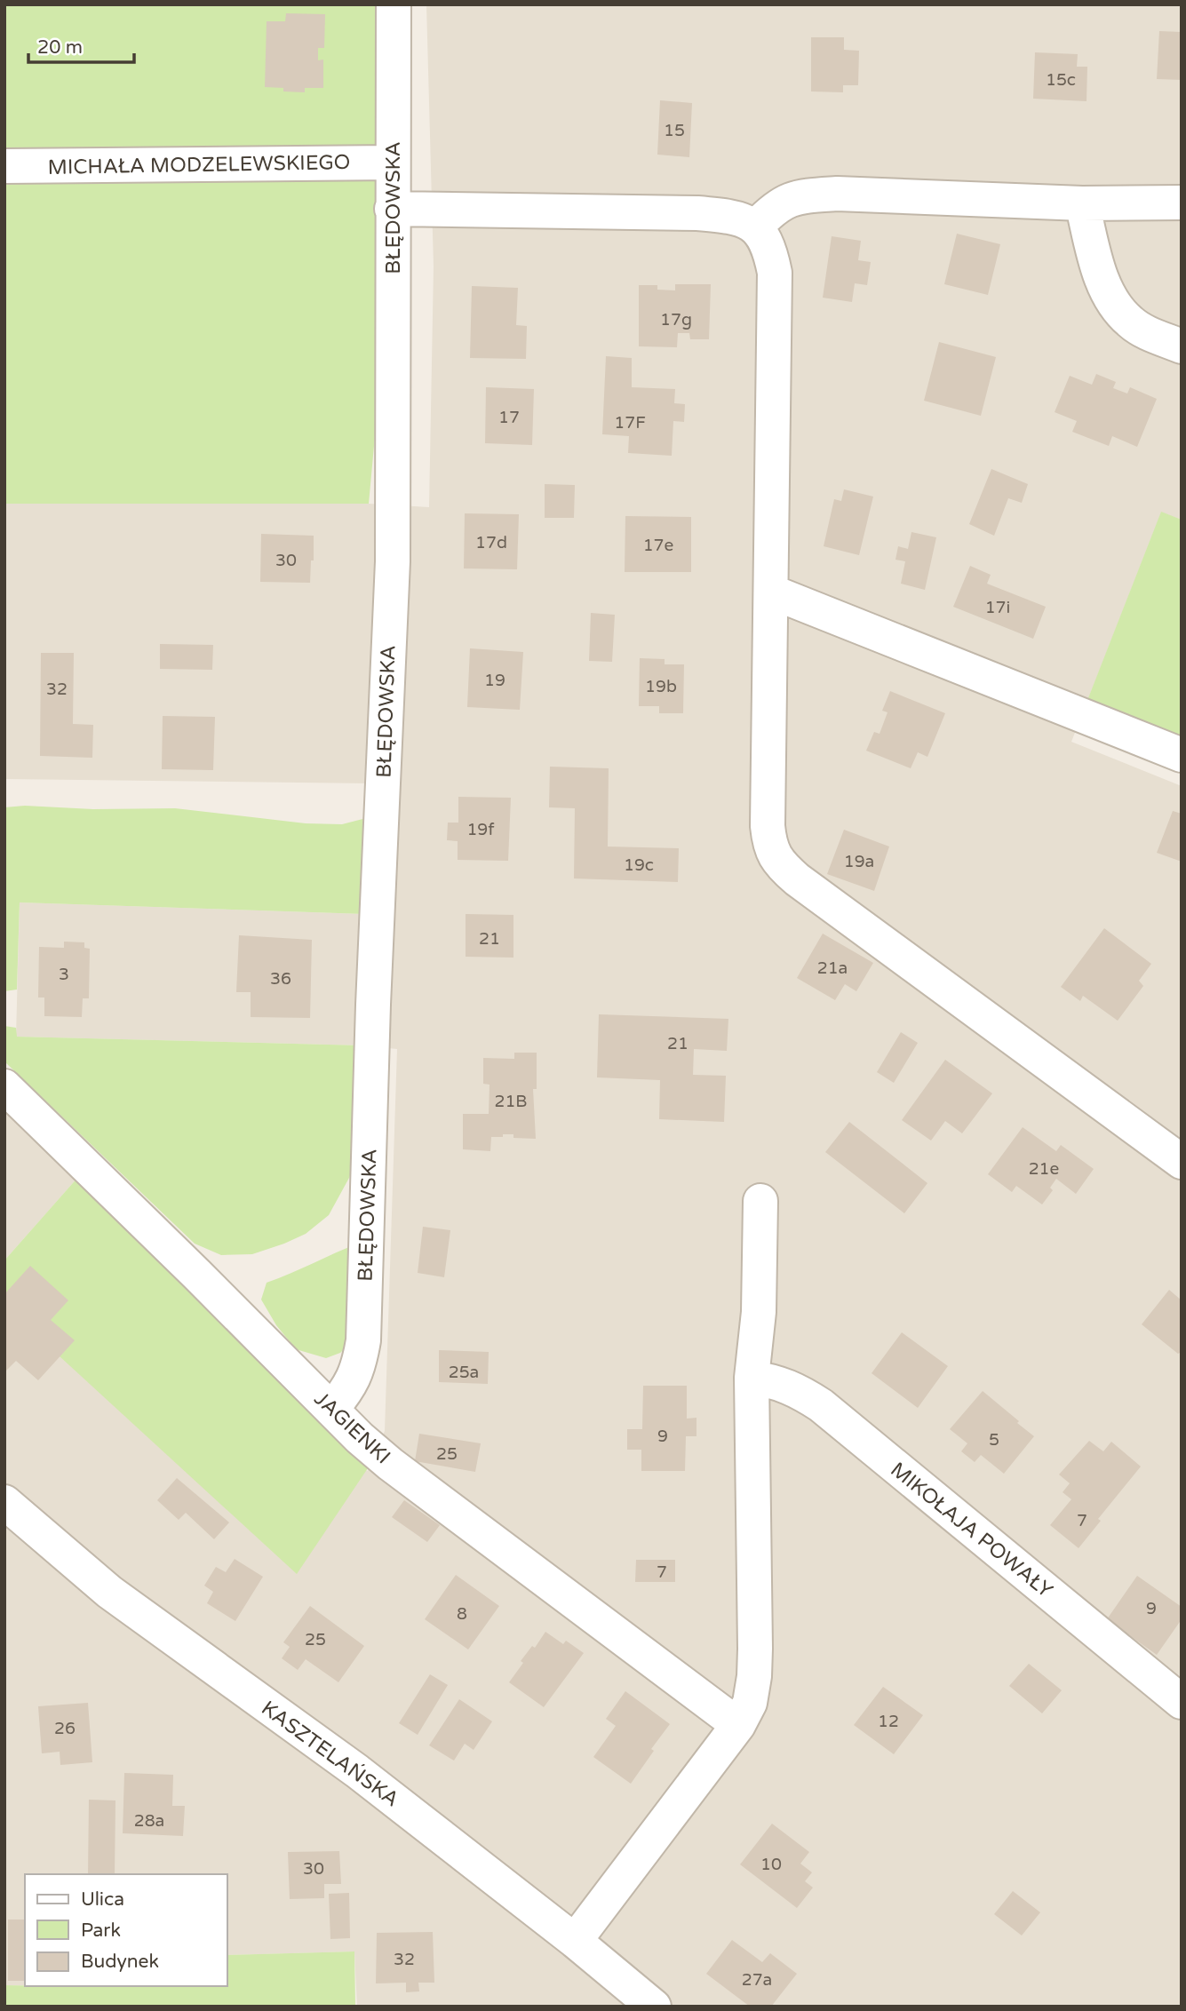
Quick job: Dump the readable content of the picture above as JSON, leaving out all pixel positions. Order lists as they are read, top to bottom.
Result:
{
  "streets": {
    "street": [
      "MICHAŁA MODZELEWSKIEGO",
      "BŁĘDOWSKA",
      "JAGIENKI",
      "MIKOŁAJA POWAŁY",
      "KASZTELAŃSKA"
    ]
  },
  "crossings": [
    ["MICHAŁA MODZELEWSKIEGO", "BŁĘDOWSKA"],
    ["BŁĘDOWSKA", "JAGIENKI"]
  ],
  "house_numbers": [
    "15c",
    "15",
    "17g",
    "17",
    "17F",
    "17d",
    "17e",
    "30",
    "17i",
    "19",
    "19b",
    "32",
    "19f",
    "19a",
    "19c",
    "21",
    "21a",
    "3",
    "36",
    "21",
    "21B",
    "21e",
    "25a",
    "9",
    "5",
    "25",
    "7",
    "7",
    "9",
    "8",
    "25",
    "12",
    "26",
    "28a",
    "10",
    "30",
    "32",
    "27a"
  ],
  "legend": ["Ulica", "Park", "Budynek"],
  "scale_bar": "20 m"
}
